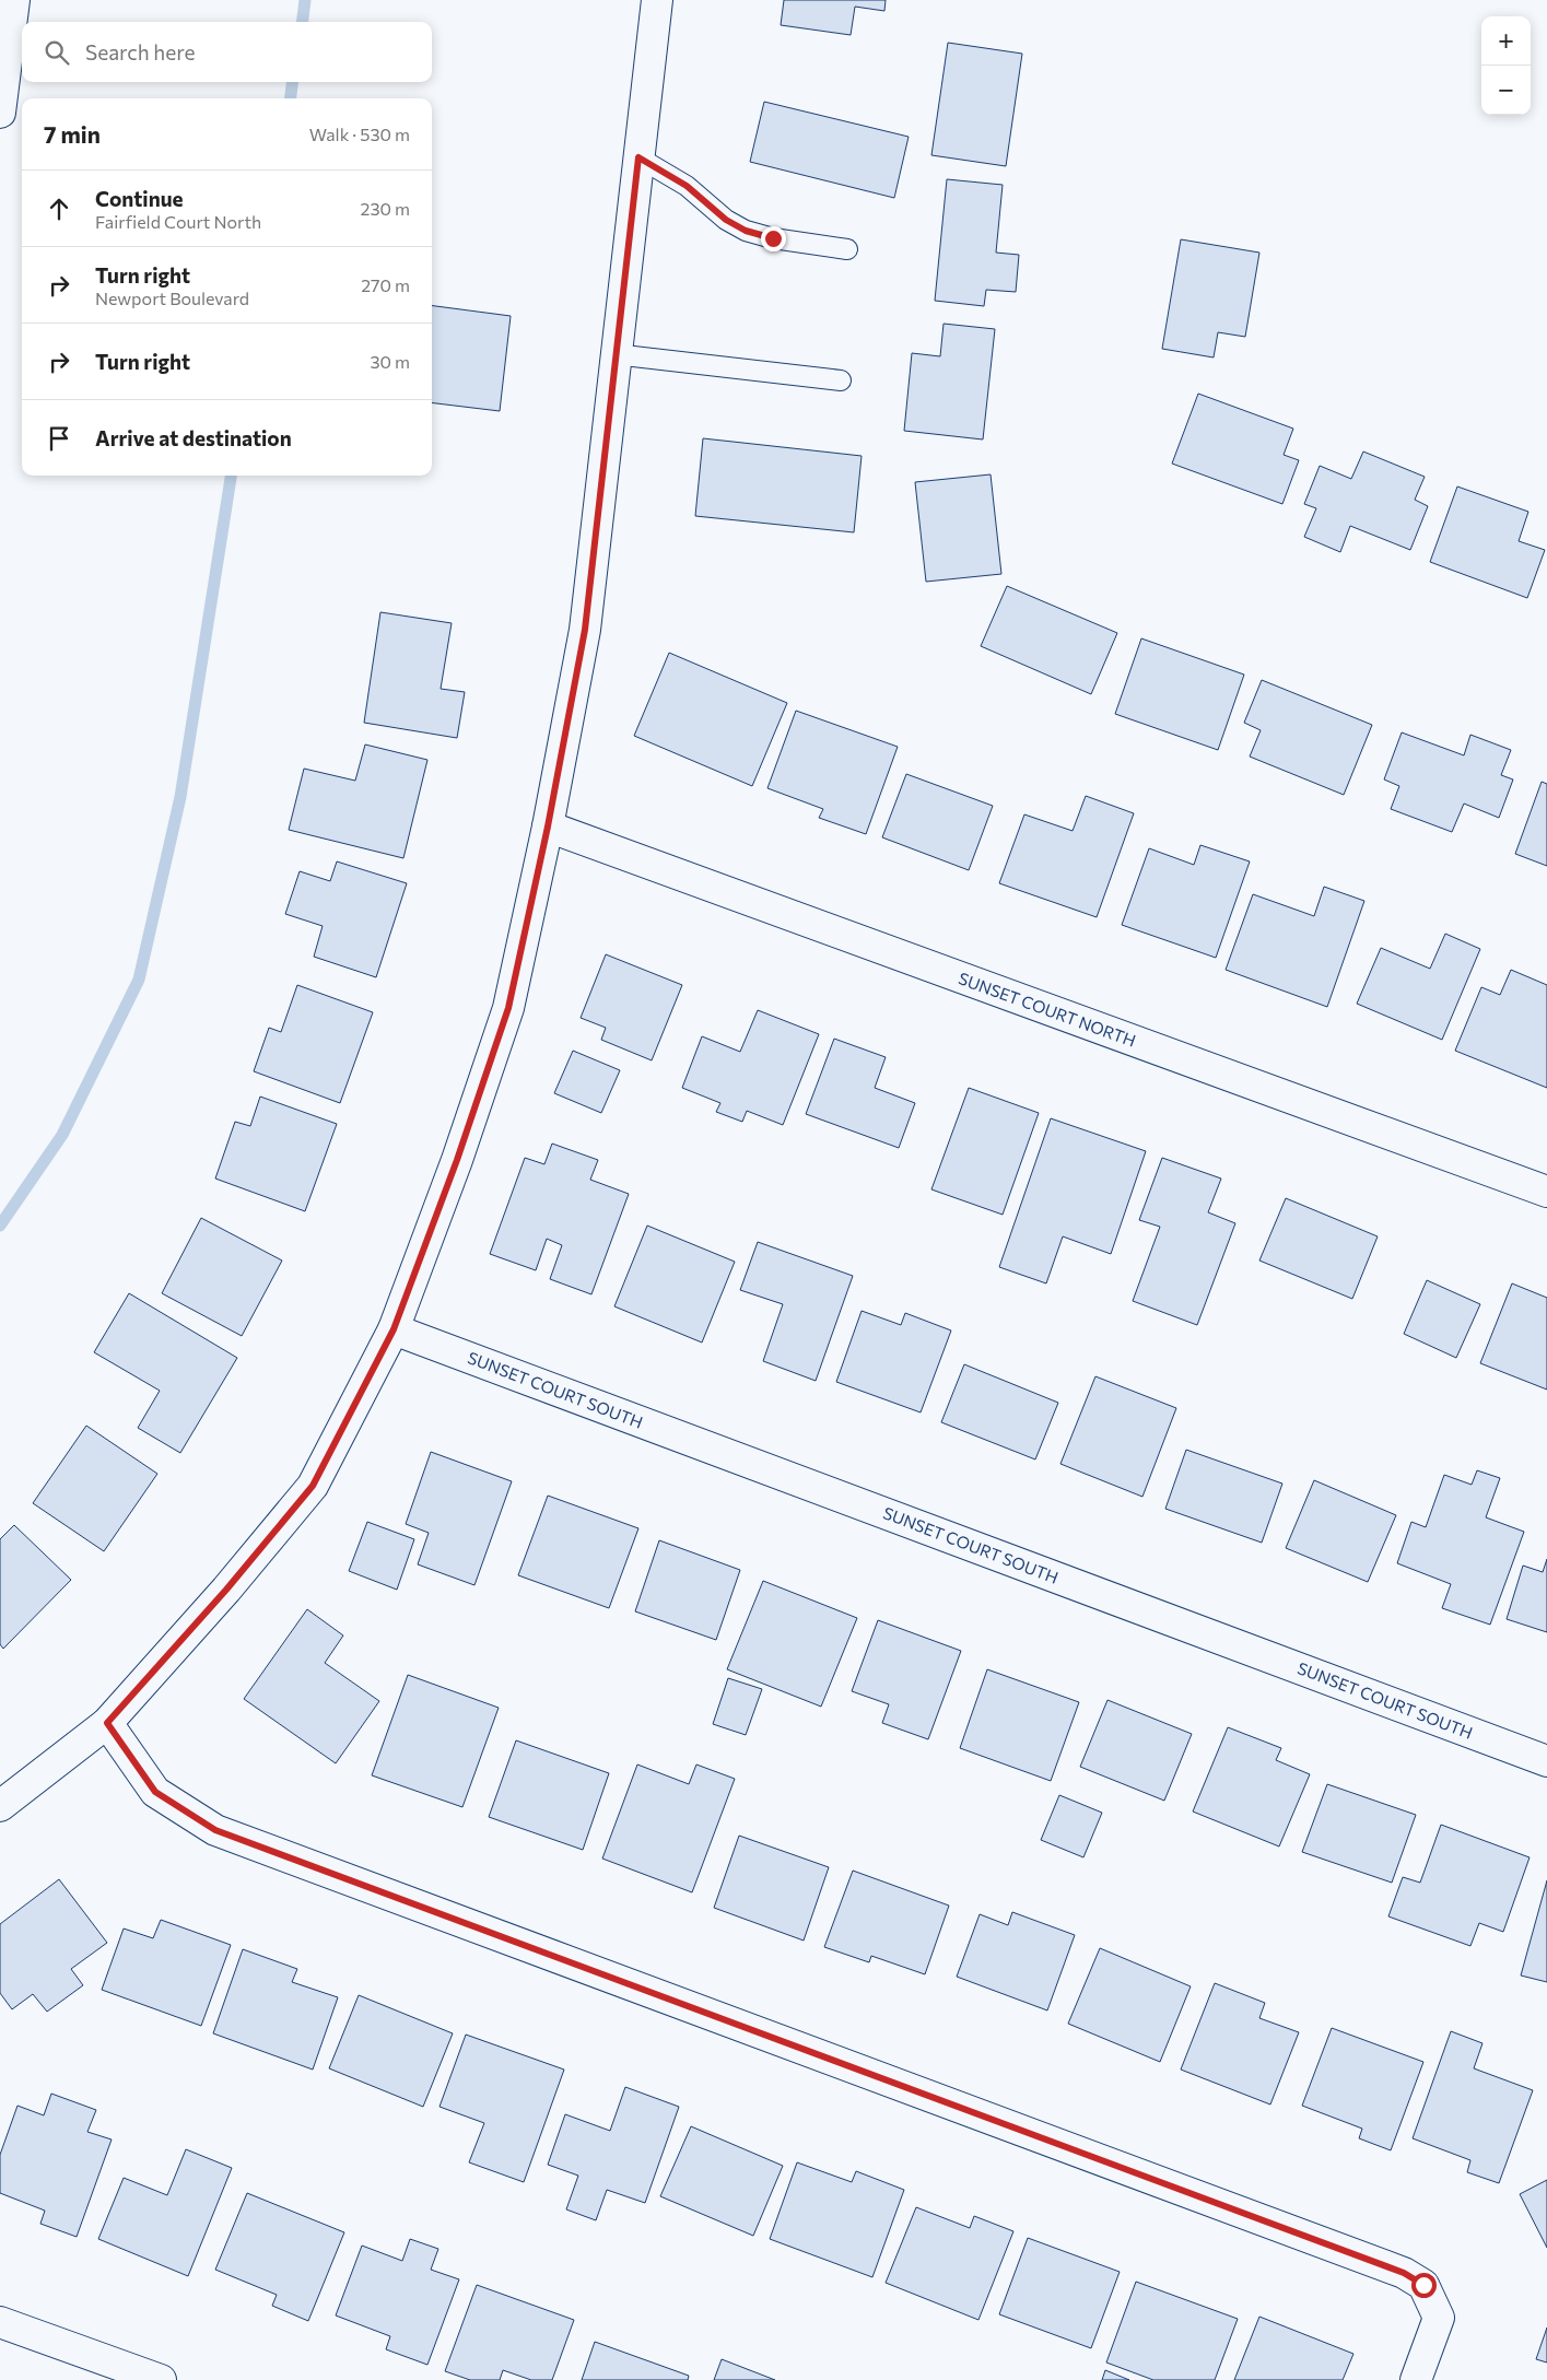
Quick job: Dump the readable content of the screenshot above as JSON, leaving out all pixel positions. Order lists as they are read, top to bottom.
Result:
{
  "streets": {
    "street": ["SUNSET COURT NORTH", "SUNSET COURT SOUTH"]
  },
  "page": {
    "map_buttons": ["+", "−"],
    "search": "Search here",
    "heading": ["7 min", "Walk · 530 m"],
    "list": [
      ["Continue", "Fairfield Court North", "230 m"],
      ["Turn right", "Newport Boulevard", "270 m"],
      ["Turn right", "30 m"],
      "Arrive at destination"
    ]
  }
}
